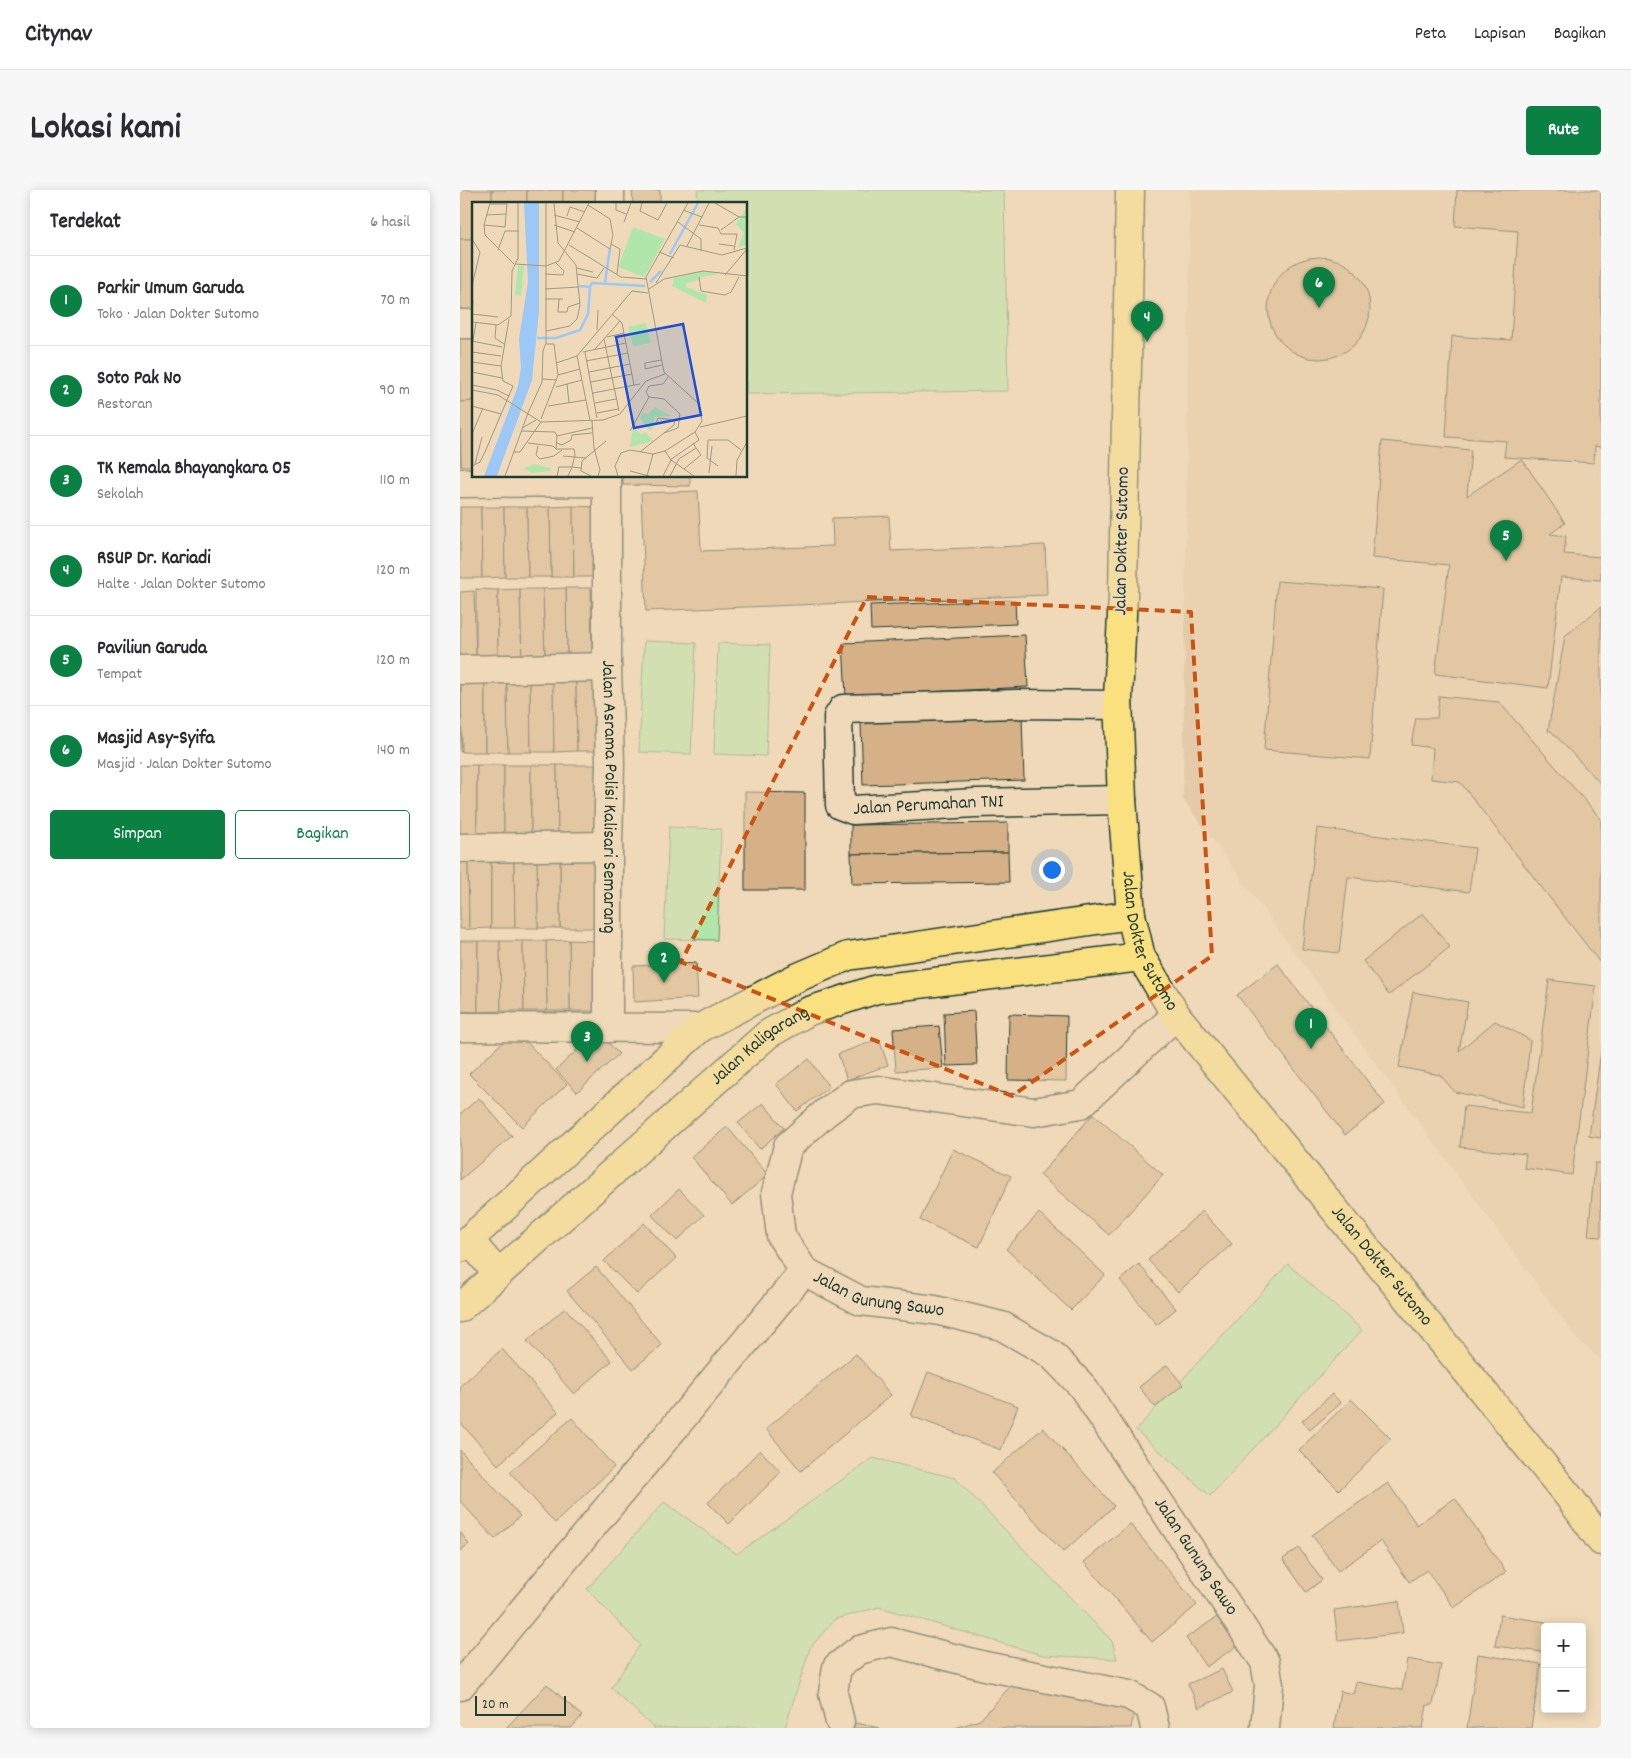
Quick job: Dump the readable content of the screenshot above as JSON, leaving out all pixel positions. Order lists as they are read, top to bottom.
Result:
{
  "streets": {
    "highway": ["Jalan Dokter Sutomo", "Jalan Kaligarang"],
    "street": ["Jalan Asrama Polisi Kalisari Semarang", "Jalan Perumahan TNI", "Jalan Gunung Sawo"]
  },
  "crossings": [
    ["Jalan Dokter Sutomo", "Jalan Perumahan TNI"],
    ["Jalan Dokter Sutomo", "Jalan Kaligarang"],
    ["Jalan Dokter Sutomo", "Jalan Gunung Sawo"]
  ],
  "scale_bar": "20 m",
  "page": {
    "header": "Citynav",
    "nav": ["Peta", "Lapisan", "Bagikan"],
    "title": "Lokasi kami",
    "buttons": [
      "Rute",
      ["Simpan", "Bagikan"]
    ],
    "heading": ["Terdekat", "6 hasil"],
    "list": [
      {
        "mark": "1",
        "name": "Parkir Umum Garuda",
        "note": "Toko · Jalan Dokter Sutomo",
        "value": "70 m"
      },
      {
        "mark": "2",
        "name": "Soto Pak No",
        "note": "Restoran",
        "value": "90 m"
      },
      {
        "mark": "3",
        "name": "TK Kemala Bhayangkara 05",
        "note": "Sekolah",
        "value": "110 m"
      },
      {
        "mark": "4",
        "name": "RSUP Dr. Kariadi",
        "note": "Halte · Jalan Dokter Sutomo",
        "value": "120 m"
      },
      {
        "mark": "5",
        "name": "Paviliun Garuda",
        "note": "Tempat",
        "value": "120 m"
      },
      {
        "mark": "6",
        "name": "Masjid Asy-Syifa",
        "note": "Masjid · Jalan Dokter Sutomo",
        "value": "140 m"
      }
    ],
    "pins": [
      "6",
      "4",
      "5",
      "2",
      "1",
      "3"
    ],
    "map_buttons": ["+", "−"],
    "scale": "20 m"
  }
}
